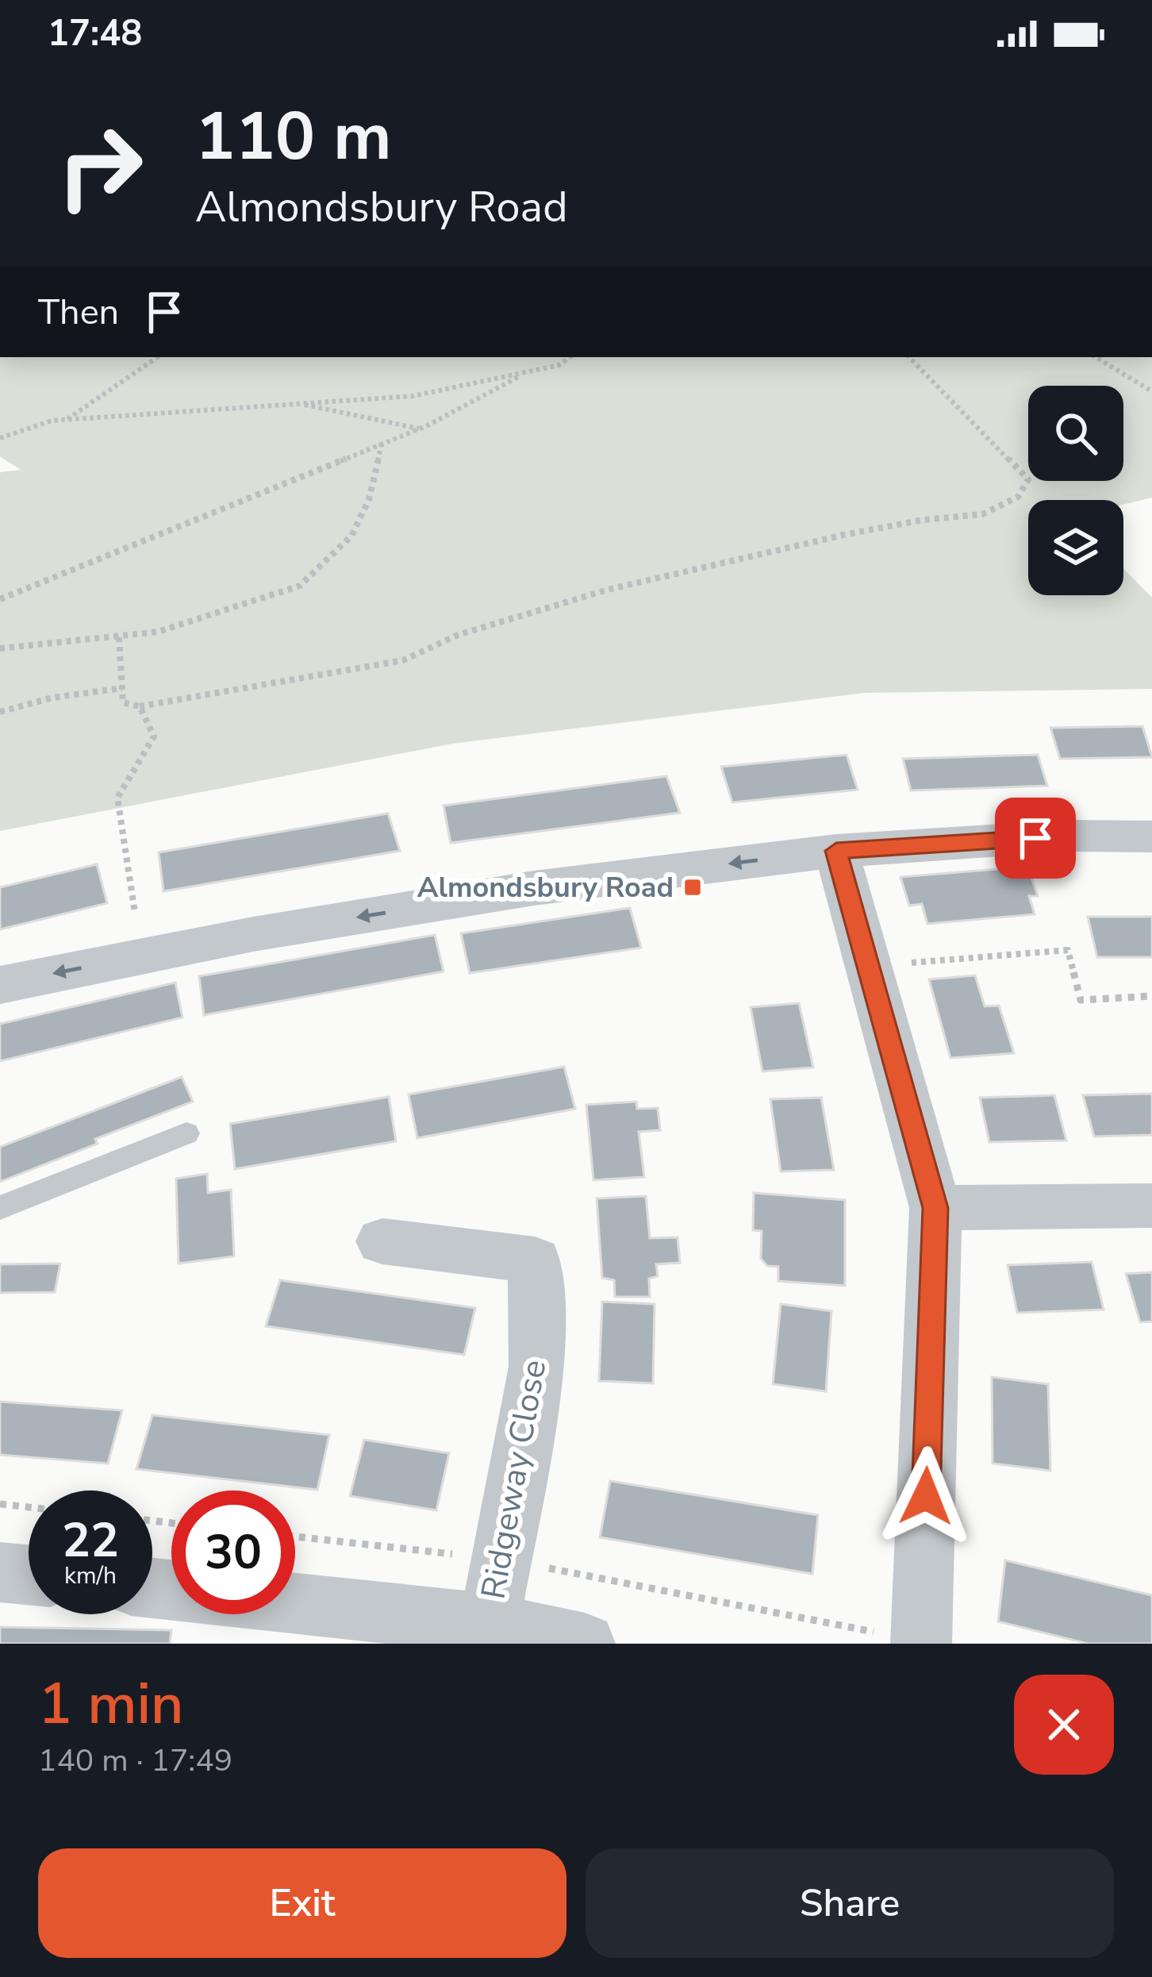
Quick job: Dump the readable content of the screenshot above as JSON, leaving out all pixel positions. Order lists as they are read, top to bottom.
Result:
{
  "streets": {
    "street": ["Ridgeway Close"]
  },
  "places": {
    "transit": ["Almondsbury Road"]
  },
  "page": {
    "status": "17:48",
    "turn": ["110 m", "Almondsbury Road"],
    "then": "Then",
    "speed": "22 km/h",
    "limit": "30",
    "heading": ["1 min", "140 m · 17:49"],
    "buttons": ["Exit", "Share"]
  }
}
